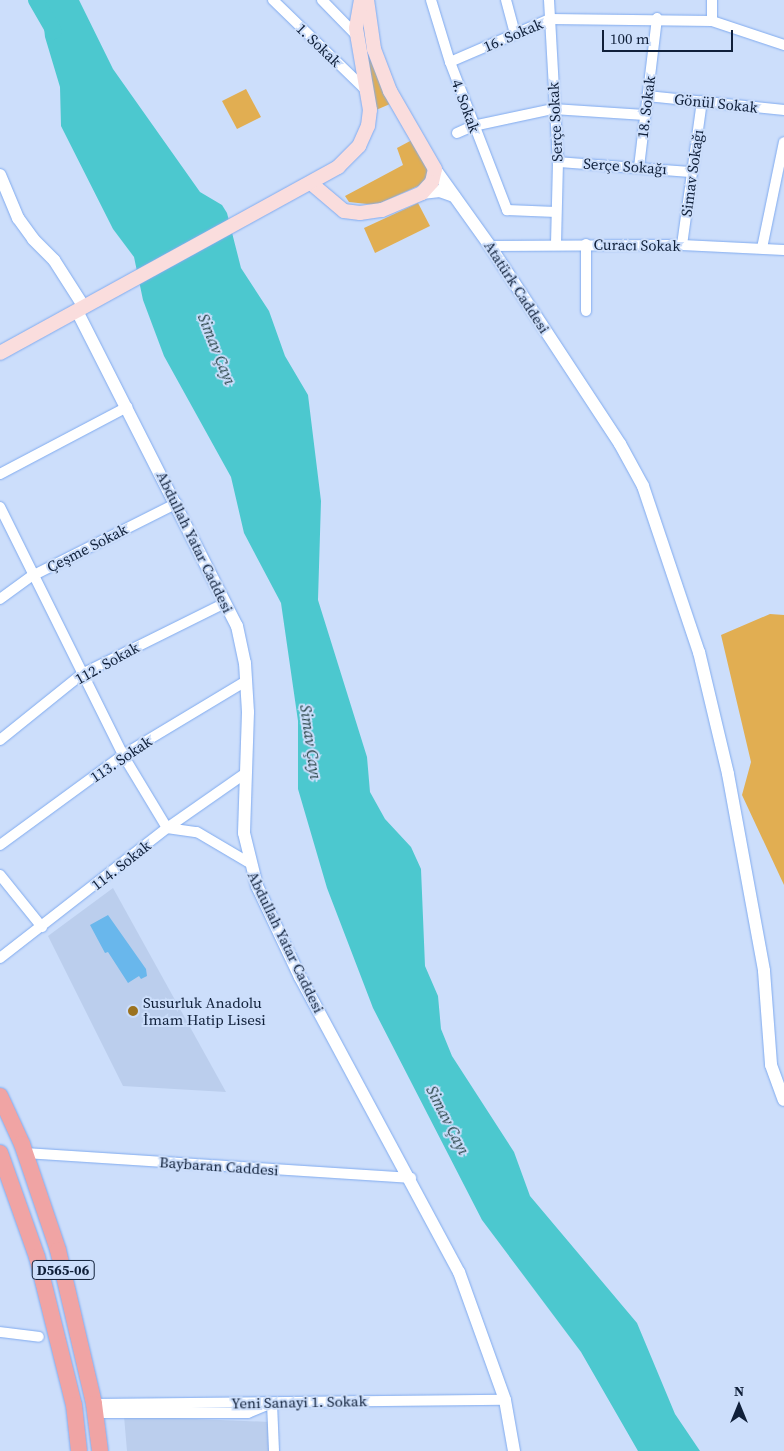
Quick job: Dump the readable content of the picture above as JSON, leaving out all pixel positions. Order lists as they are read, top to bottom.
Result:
{
  "streets": {
    "highway": ["D565-06"],
    "main road": ["Atatürk Caddesi"],
    "street": [
      "16. Sokak",
      "1. Sokak",
      "Gönül Sokak",
      "4. Sokak",
      "18. Sokak",
      "Serçe Sokak",
      "Serçe Sokağı",
      "Simav Sokağı",
      "Curacı Sokak",
      "Abdullah Yatar Caddesi",
      "Çeşme Sokak",
      "112. Sokak",
      "113. Sokak",
      "114. Sokak",
      "Baybaran Caddesi",
      "Yeni Sanayi 1. Sokak"
    ]
  },
  "crossings": [
    ["16. Sokak", "4. Sokak"],
    ["16. Sokak", "18. Sokak"],
    ["16. Sokak", "Serçe Sokak"],
    ["Gönül Sokak", "18. Sokak"],
    ["Gönül Sokak", "Simav Sokağı"],
    ["4. Sokak", "Serçe Sokak"],
    ["18. Sokak", "Serçe Sokağı"],
    ["Serçe Sokak", "Serçe Sokağı"],
    ["Serçe Sokak", "Curacı Sokak"],
    ["Serçe Sokağı", "Simav Sokağı"],
    ["Simav Sokağı", "Curacı Sokak"],
    ["Curacı Sokak", "Atatürk Caddesi"],
    ["Abdullah Yatar Caddesi", "Çeşme Sokak"],
    ["Abdullah Yatar Caddesi", "112. Sokak"],
    ["Abdullah Yatar Caddesi", "113. Sokak"],
    ["Abdullah Yatar Caddesi", "114. Sokak"],
    ["Abdullah Yatar Caddesi", "Baybaran Caddesi"],
    ["Abdullah Yatar Caddesi", "Yeni Sanayi 1. Sokak"],
    ["Baybaran Caddesi", "D565-06"]
  ],
  "water": ["Simav Çayı"],
  "places": ["Susurluk Anadolu İmam Hatip Lisesi"],
  "scale_bar": "100 m",
  "north": "top"
}
